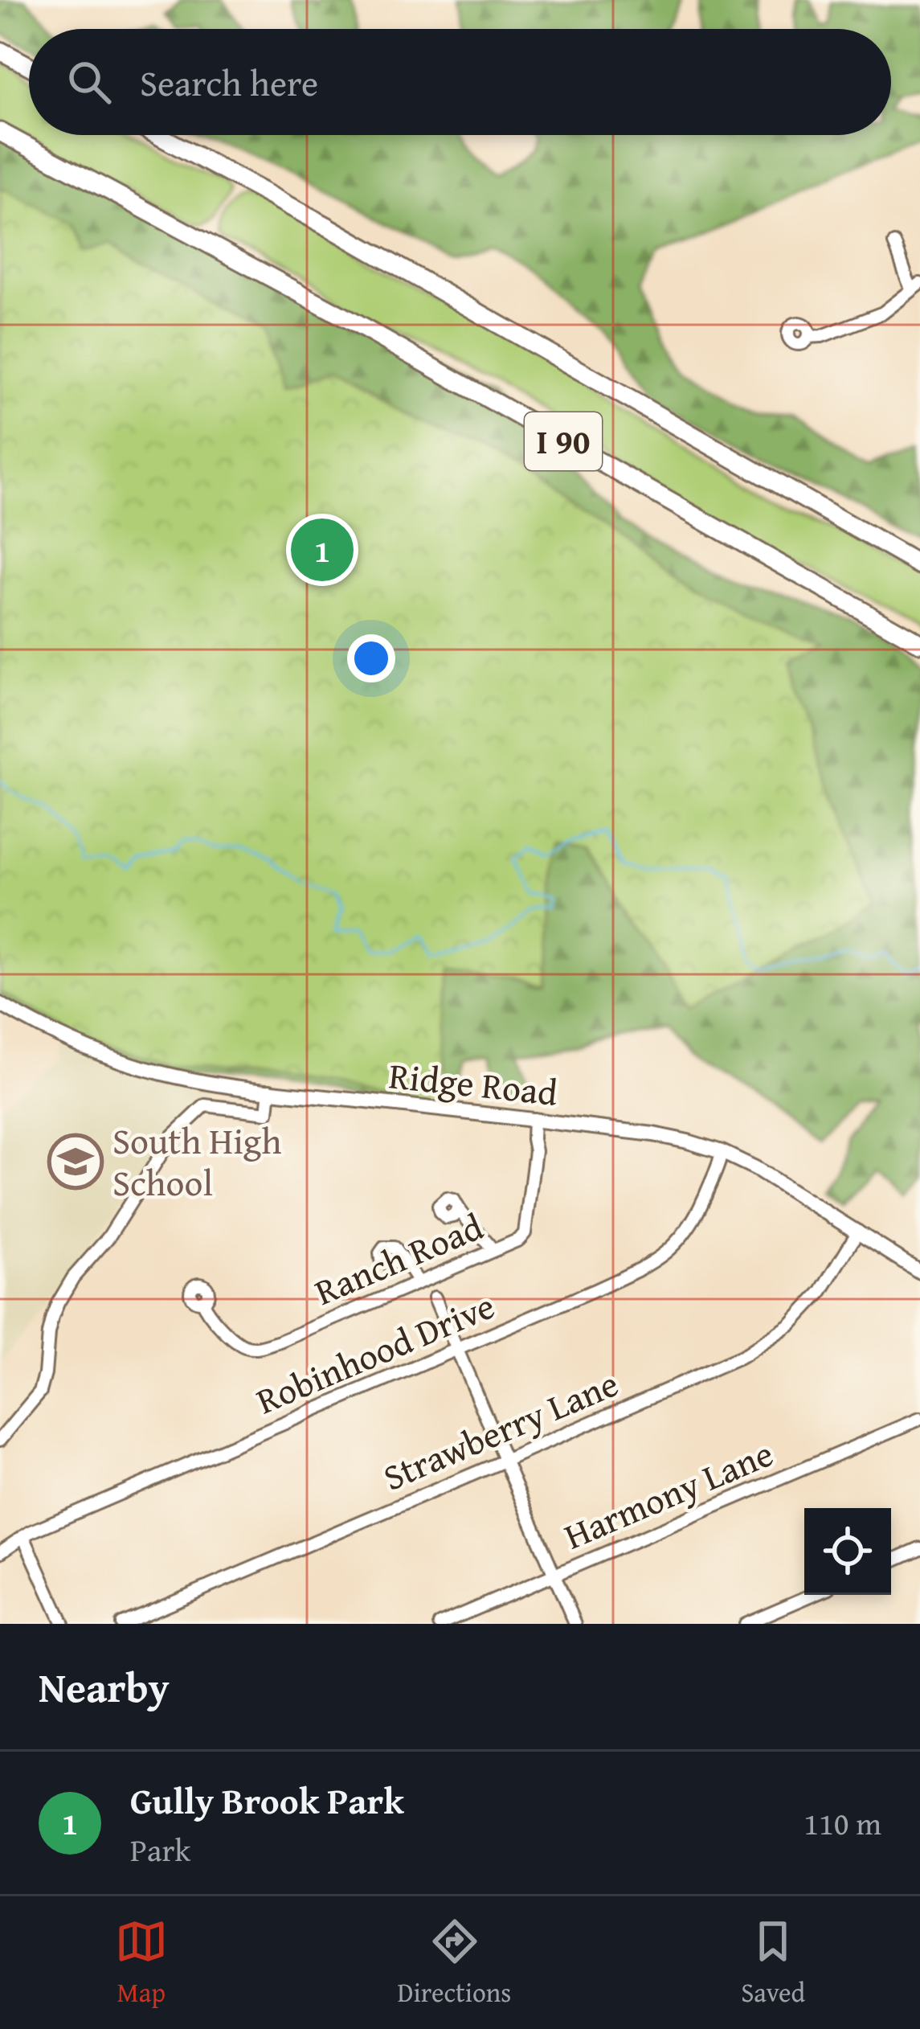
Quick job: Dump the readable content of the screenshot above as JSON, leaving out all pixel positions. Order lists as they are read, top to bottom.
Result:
{
  "streets": {
    "highway": ["I 90"],
    "main road": ["Ridge Road"],
    "street": [
      "Ranch Road",
      "Robinhood Drive",
      "Strawberry Lane",
      "Harmony Lane"
    ]
  },
  "crossings": [
    ["Ridge Road", "Ranch Road"],
    ["Ridge Road", "Robinhood Drive"],
    ["Ridge Road", "Strawberry Lane"]
  ],
  "places": {
    "school or university": ["South High School"]
  },
  "page": {
    "search": "Search here",
    "pins": "1",
    "heading": "Nearby",
    "list": [
      {
        "mark": "1",
        "name": "Gully Brook Park",
        "note": "Park",
        "value": "110 m"
      }
    ],
    "nav": ["Map", "Directions", "Saved"]
  }
}
